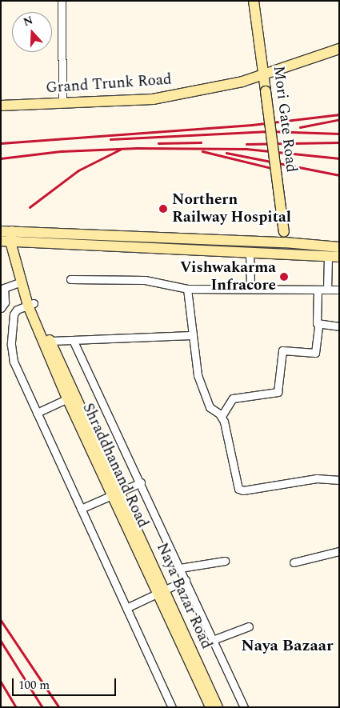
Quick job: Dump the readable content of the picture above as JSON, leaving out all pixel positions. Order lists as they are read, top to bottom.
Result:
{
  "streets": {
    "street": [
      "Grand Trunk Road",
      "Mori Gate Road",
      "Shraddhanand Road",
      "Naya Bazar Road"
    ]
  },
  "crossings": [
    ["Grand Trunk Road", "Mori Gate Road"],
    ["Shraddhanand Road", "Naya Bazar Road"]
  ],
  "districts": ["Naya Bazaar"],
  "places": ["Northern Railway Hospital", "Vishwakarma Infracore"],
  "scale_bar": "100 m",
  "north": "top"
}
